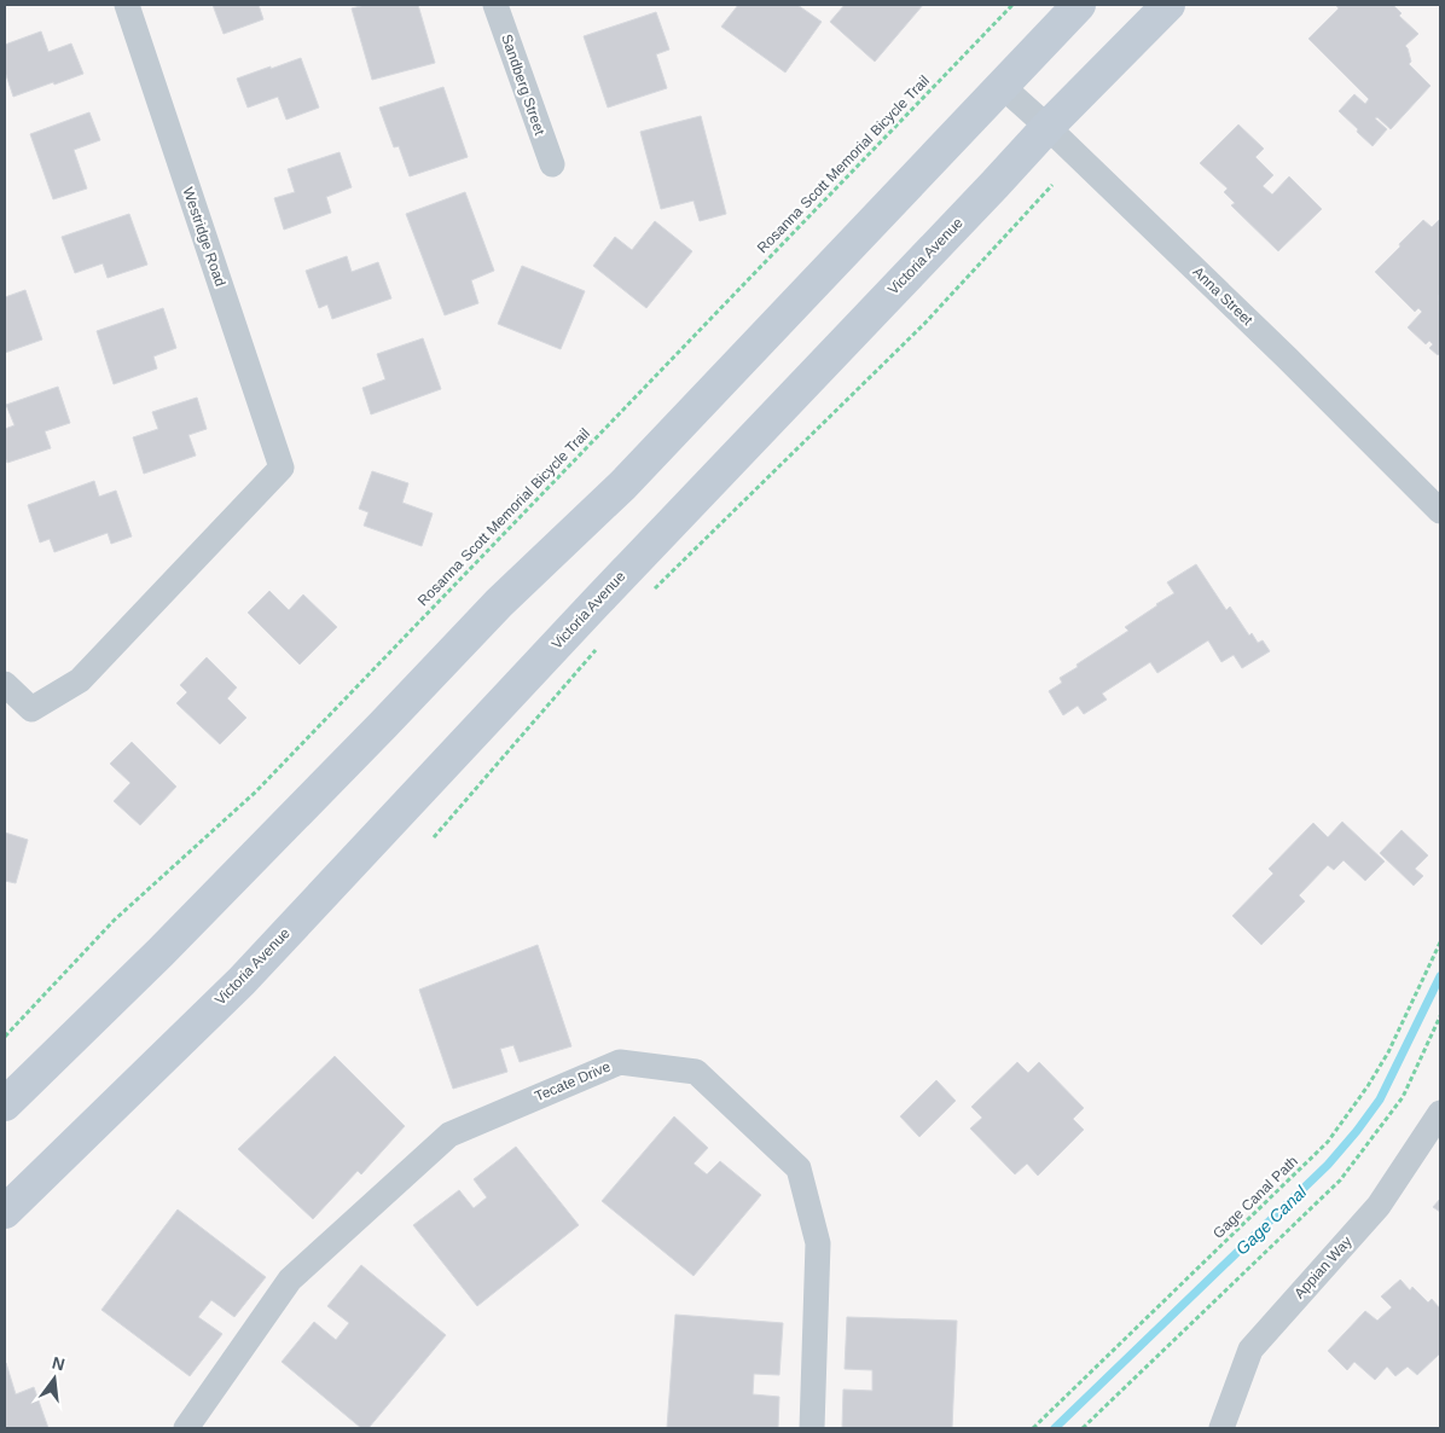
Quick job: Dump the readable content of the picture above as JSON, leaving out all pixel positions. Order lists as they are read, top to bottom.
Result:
{
  "streets": {
    "main road": ["Victoria Avenue"],
    "street": [
      "Sandberg Street",
      "Westridge Road",
      "Anna Street",
      "Tecate Drive",
      "Appian Way"
    ],
    "path": ["Rosanna Scott Memorial Bicycle Trail", "Gage Canal Path"]
  },
  "crossings": [
    ["Victoria Avenue", "Anna Street"]
  ],
  "water": ["Gage Canal"],
  "north": "top"
}
